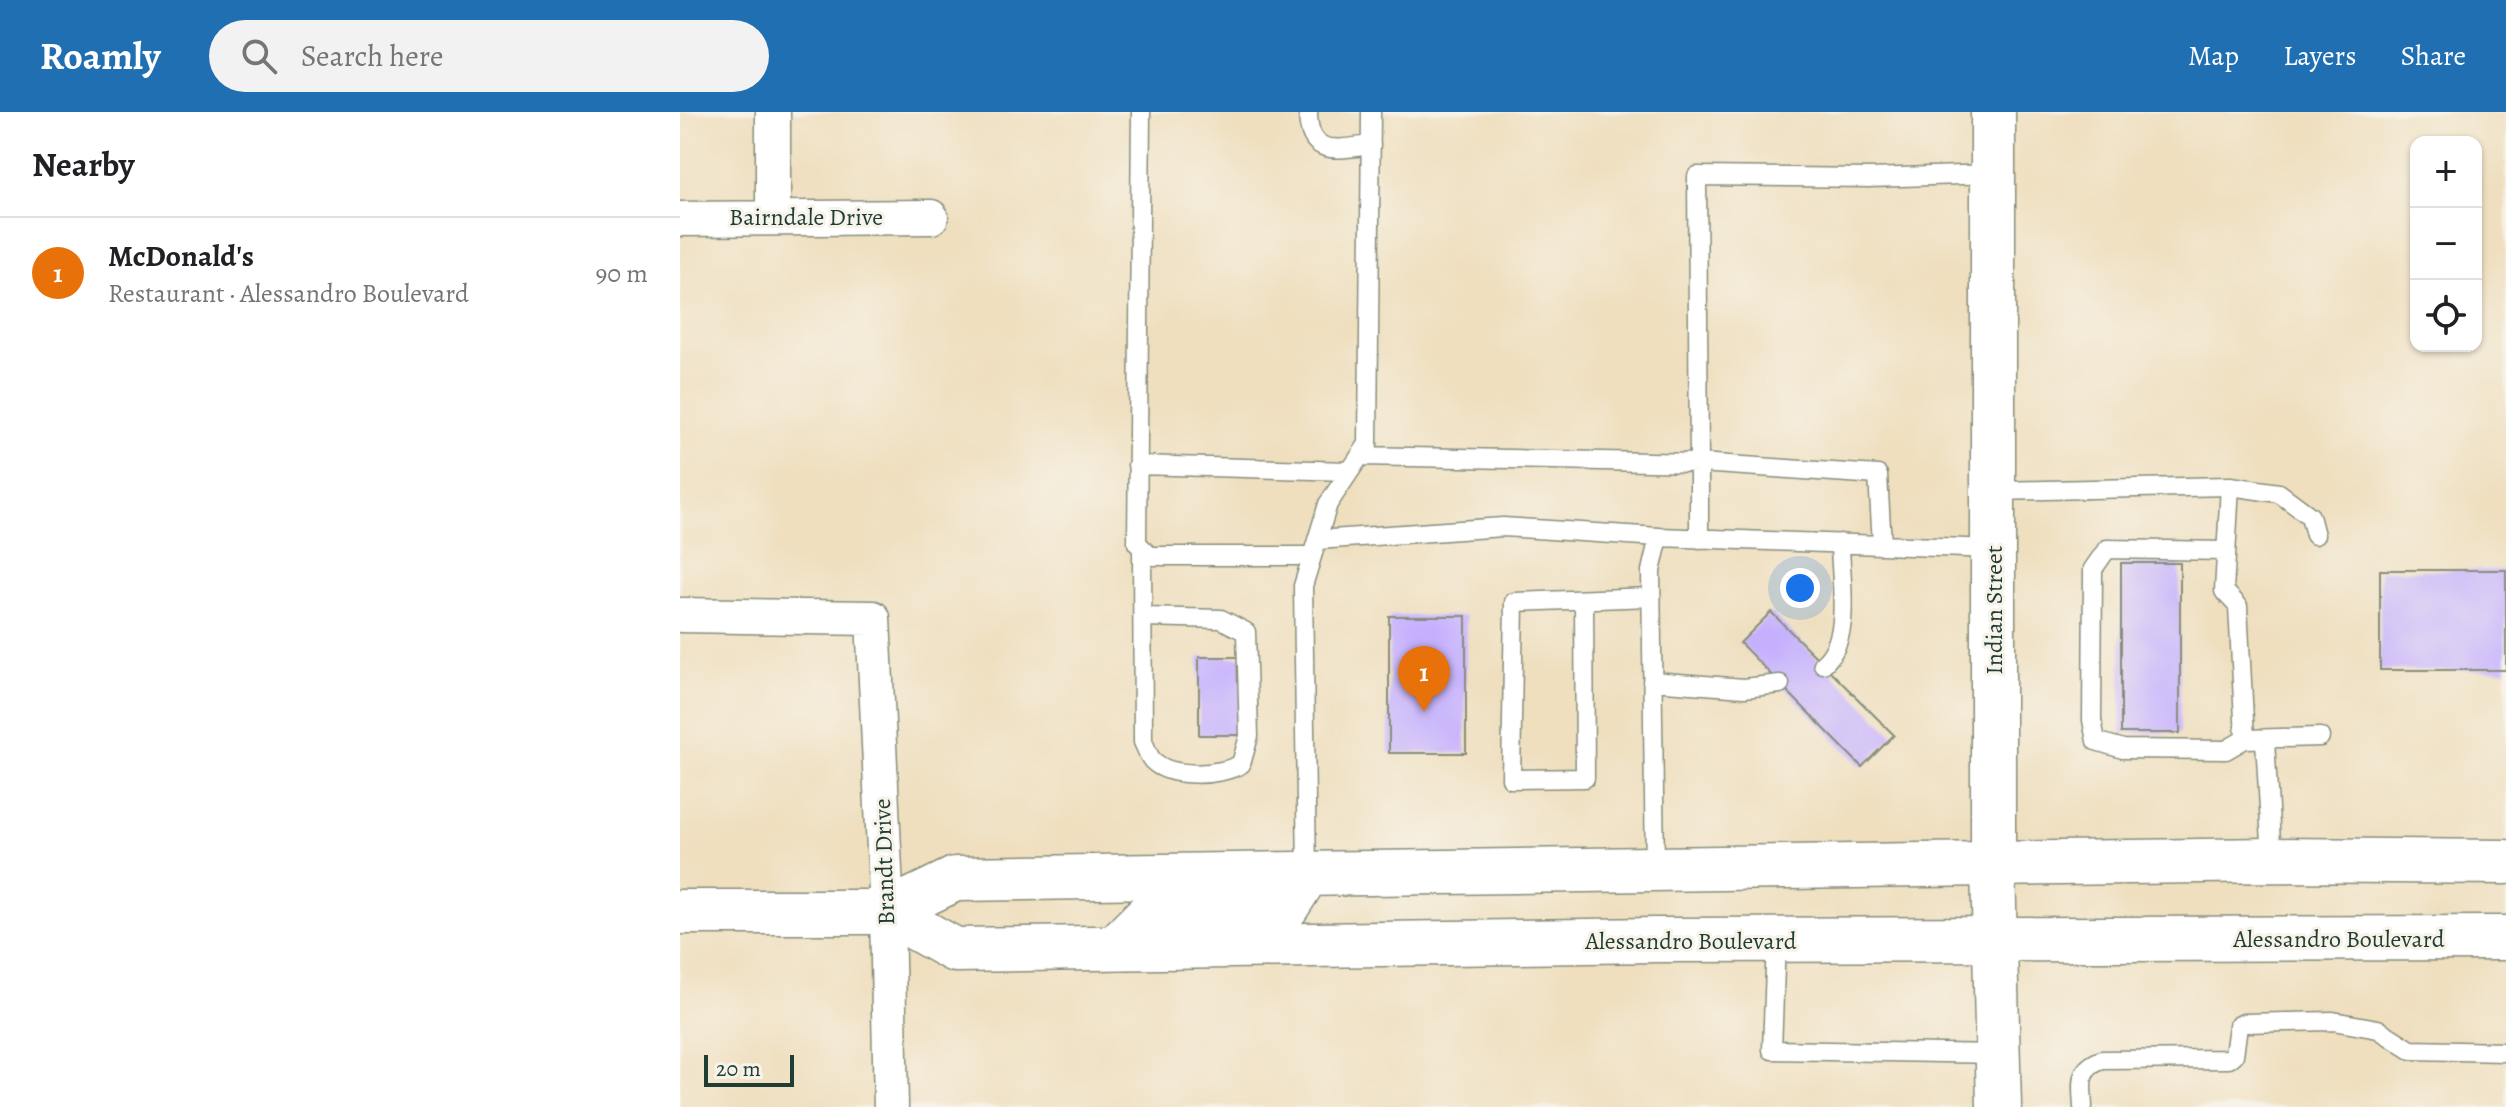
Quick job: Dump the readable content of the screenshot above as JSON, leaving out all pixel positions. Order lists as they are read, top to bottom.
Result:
{
  "streets": {
    "main road": ["Indian Street", "Alessandro Boulevard"],
    "street": ["Bairndale Drive", "Brandt Drive"]
  },
  "crossings": [
    ["Indian Street", "Alessandro Boulevard"],
    ["Brandt Drive", "Alessandro Boulevard"]
  ],
  "scale_bar": "20 m",
  "page": {
    "header": "Roamly",
    "search": "Search here",
    "nav": ["Map", "Layers", "Share"],
    "heading": "Nearby",
    "map_buttons": ["+", "−"],
    "list": [
      {
        "mark": "1",
        "name": "McDonald's",
        "note": "Restaurant · Alessandro Boulevard",
        "value": "90 m"
      }
    ],
    "pins": "1",
    "scale": "20 m"
  }
}
